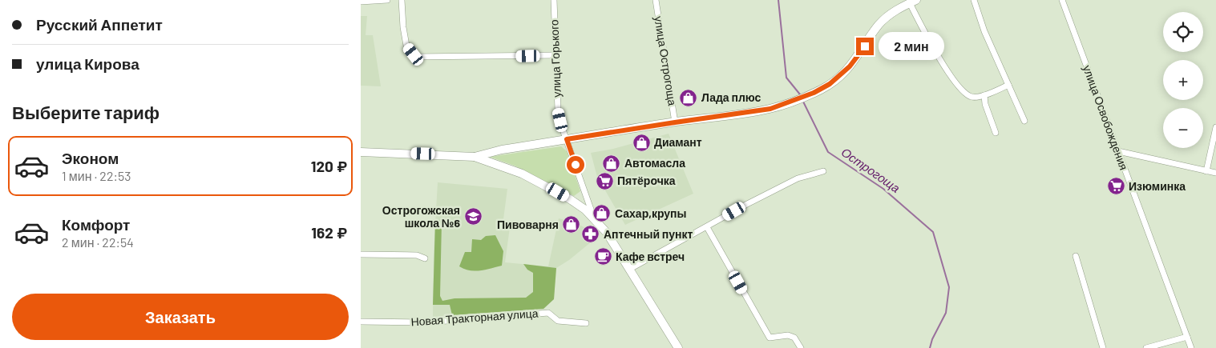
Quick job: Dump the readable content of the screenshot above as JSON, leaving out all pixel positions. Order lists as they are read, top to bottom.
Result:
{
  "streets": {
    "street": [
      "улица Горького",
      "улица Острогоща",
      "улица Освобождения",
      "Новая Тракторная улица"
    ]
  },
  "water": ["Острогоща"],
  "places": {
    "shop": [
      "Лада плюс",
      "Диамант",
      "Автомасла",
      "Сахар,крупы",
      "Пивоварня"
    ],
    "supermarket": ["Пятёрочка", "Изюминка"],
    "school or university": ["Острогожская школа №6"],
    "pharmacy": ["Аптечный пункт"],
    "cafe": ["Кафе встреч"]
  },
  "page": {
    "banner": ["Русский Аппетит", "улица Кирова"],
    "map_buttons": ["+", "−"],
    "bubble": "2 мин",
    "heading": "Выберите тариф",
    "list": [
      {
        "name": "Эконом",
        "note": "1 мин · 22:53",
        "value": "120 ₽"
      },
      {
        "name": "Комфорт",
        "note": "2 мин · 22:54",
        "value": "162 ₽"
      }
    ],
    "buttons": "Заказать"
  }
}
